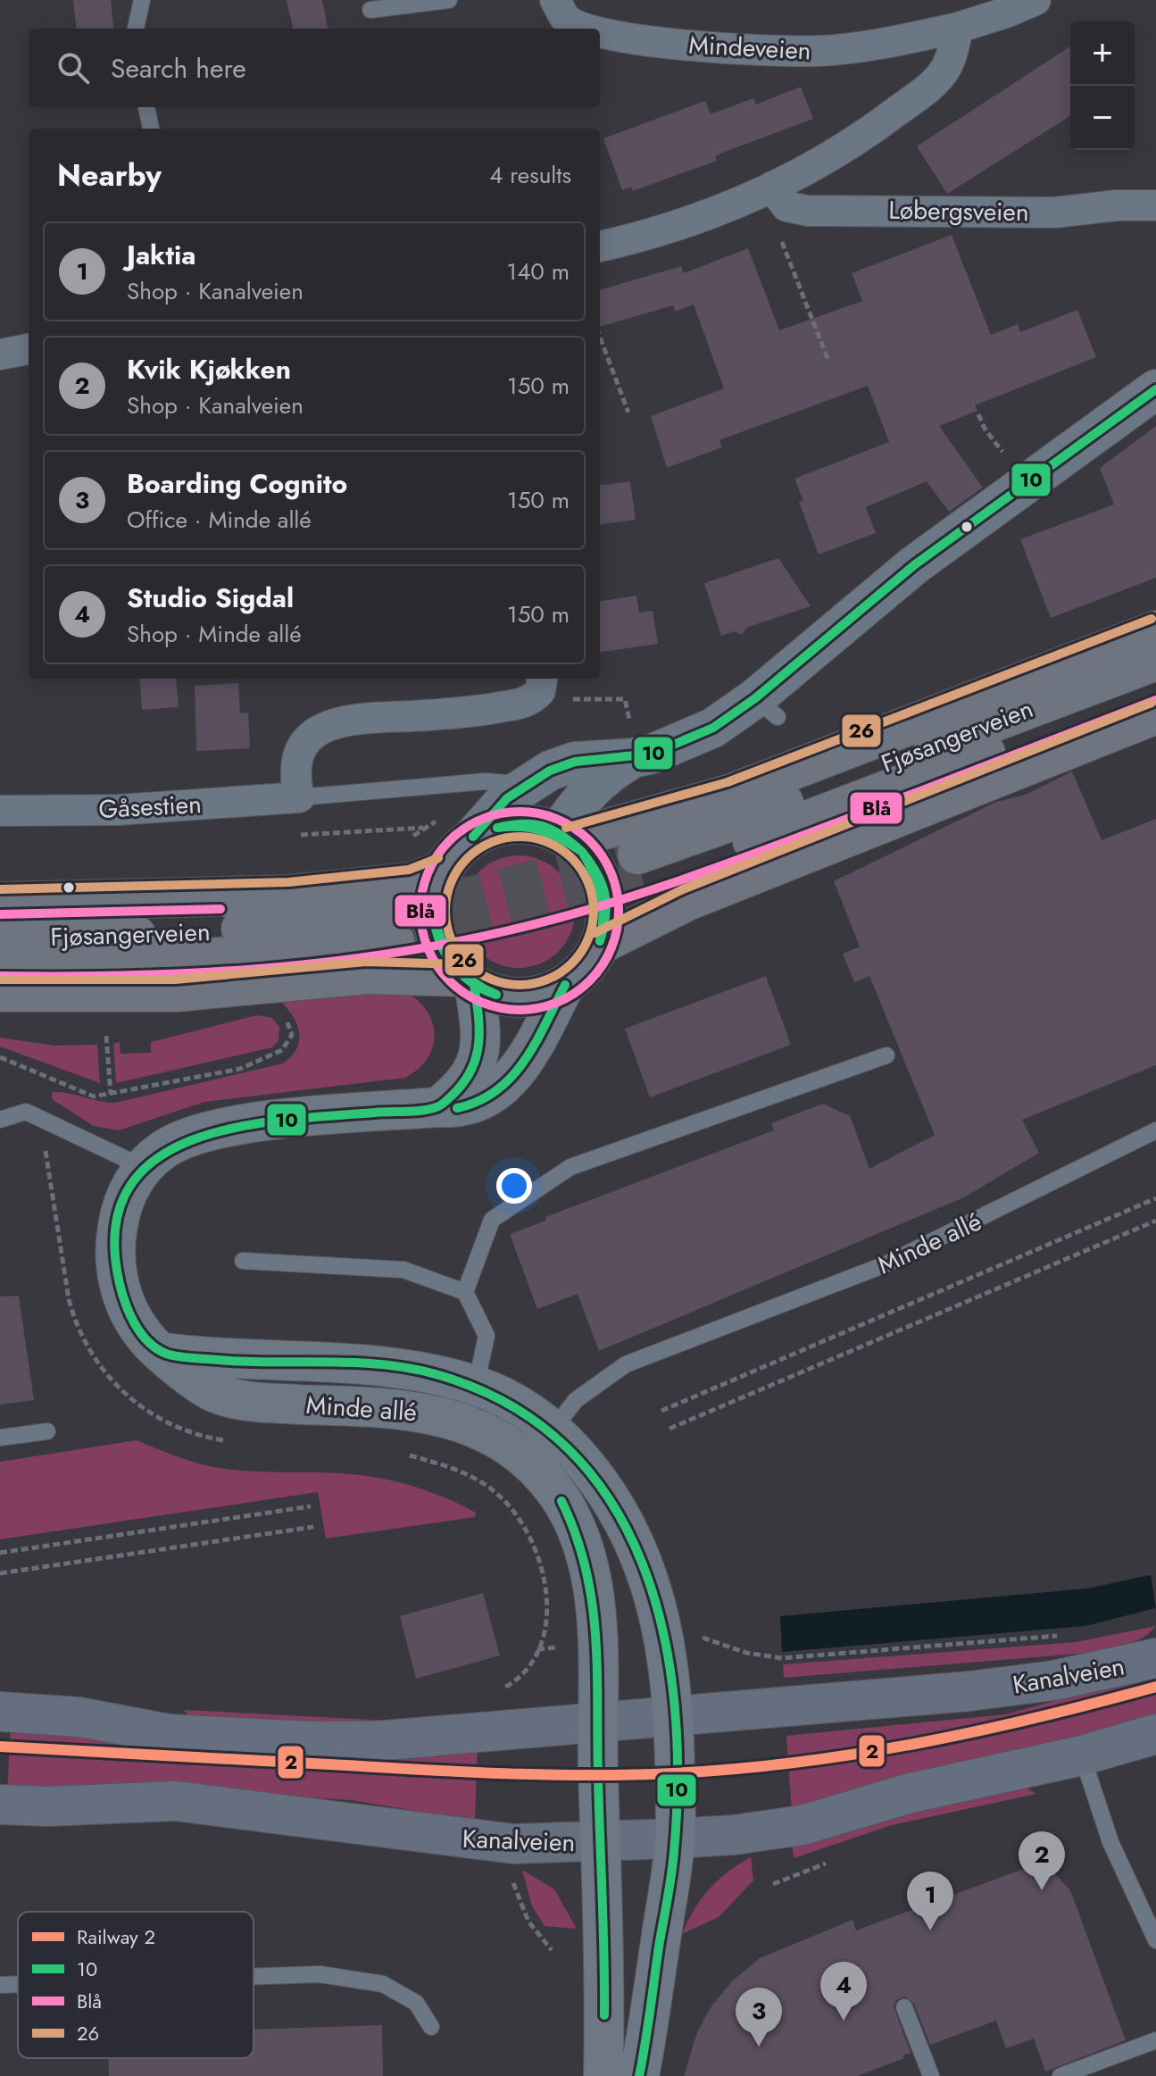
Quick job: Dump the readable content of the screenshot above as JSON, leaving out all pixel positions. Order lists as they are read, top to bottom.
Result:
{
  "streets": {
    "highway": ["Fjøsangerveien"],
    "main road": ["Minde allé", "Kanalveien"],
    "street": ["Mindeveien", "Løbergsveien", "Gåsestien"]
  },
  "crossings": [
    ["Minde allé", "Kanalveien"]
  ],
  "lines": [
    "transit line 10",
    "transit line 26",
    "transit line Blå",
    "rail line 2"
  ],
  "legend": [
    "Railway 2",
    "10",
    "Blå",
    "26"
  ],
  "page": {
    "map_buttons": ["+", "−"],
    "search": "Search here",
    "heading": ["Nearby", "4 results"],
    "list": [
      {
        "mark": "1",
        "name": "Jaktia",
        "note": "Shop · Kanalveien",
        "value": "140 m"
      },
      {
        "mark": "2",
        "name": "Kvik Kjøkken",
        "note": "Shop · Kanalveien",
        "value": "150 m"
      },
      {
        "mark": "3",
        "name": "Boarding Cognito",
        "note": "Office · Minde allé",
        "value": "150 m"
      },
      {
        "mark": "4",
        "name": "Studio Sigdal",
        "note": "Shop · Minde allé",
        "value": "150 m"
      }
    ],
    "pins": [
      "2",
      "1",
      "4",
      "3"
    ]
  }
}
